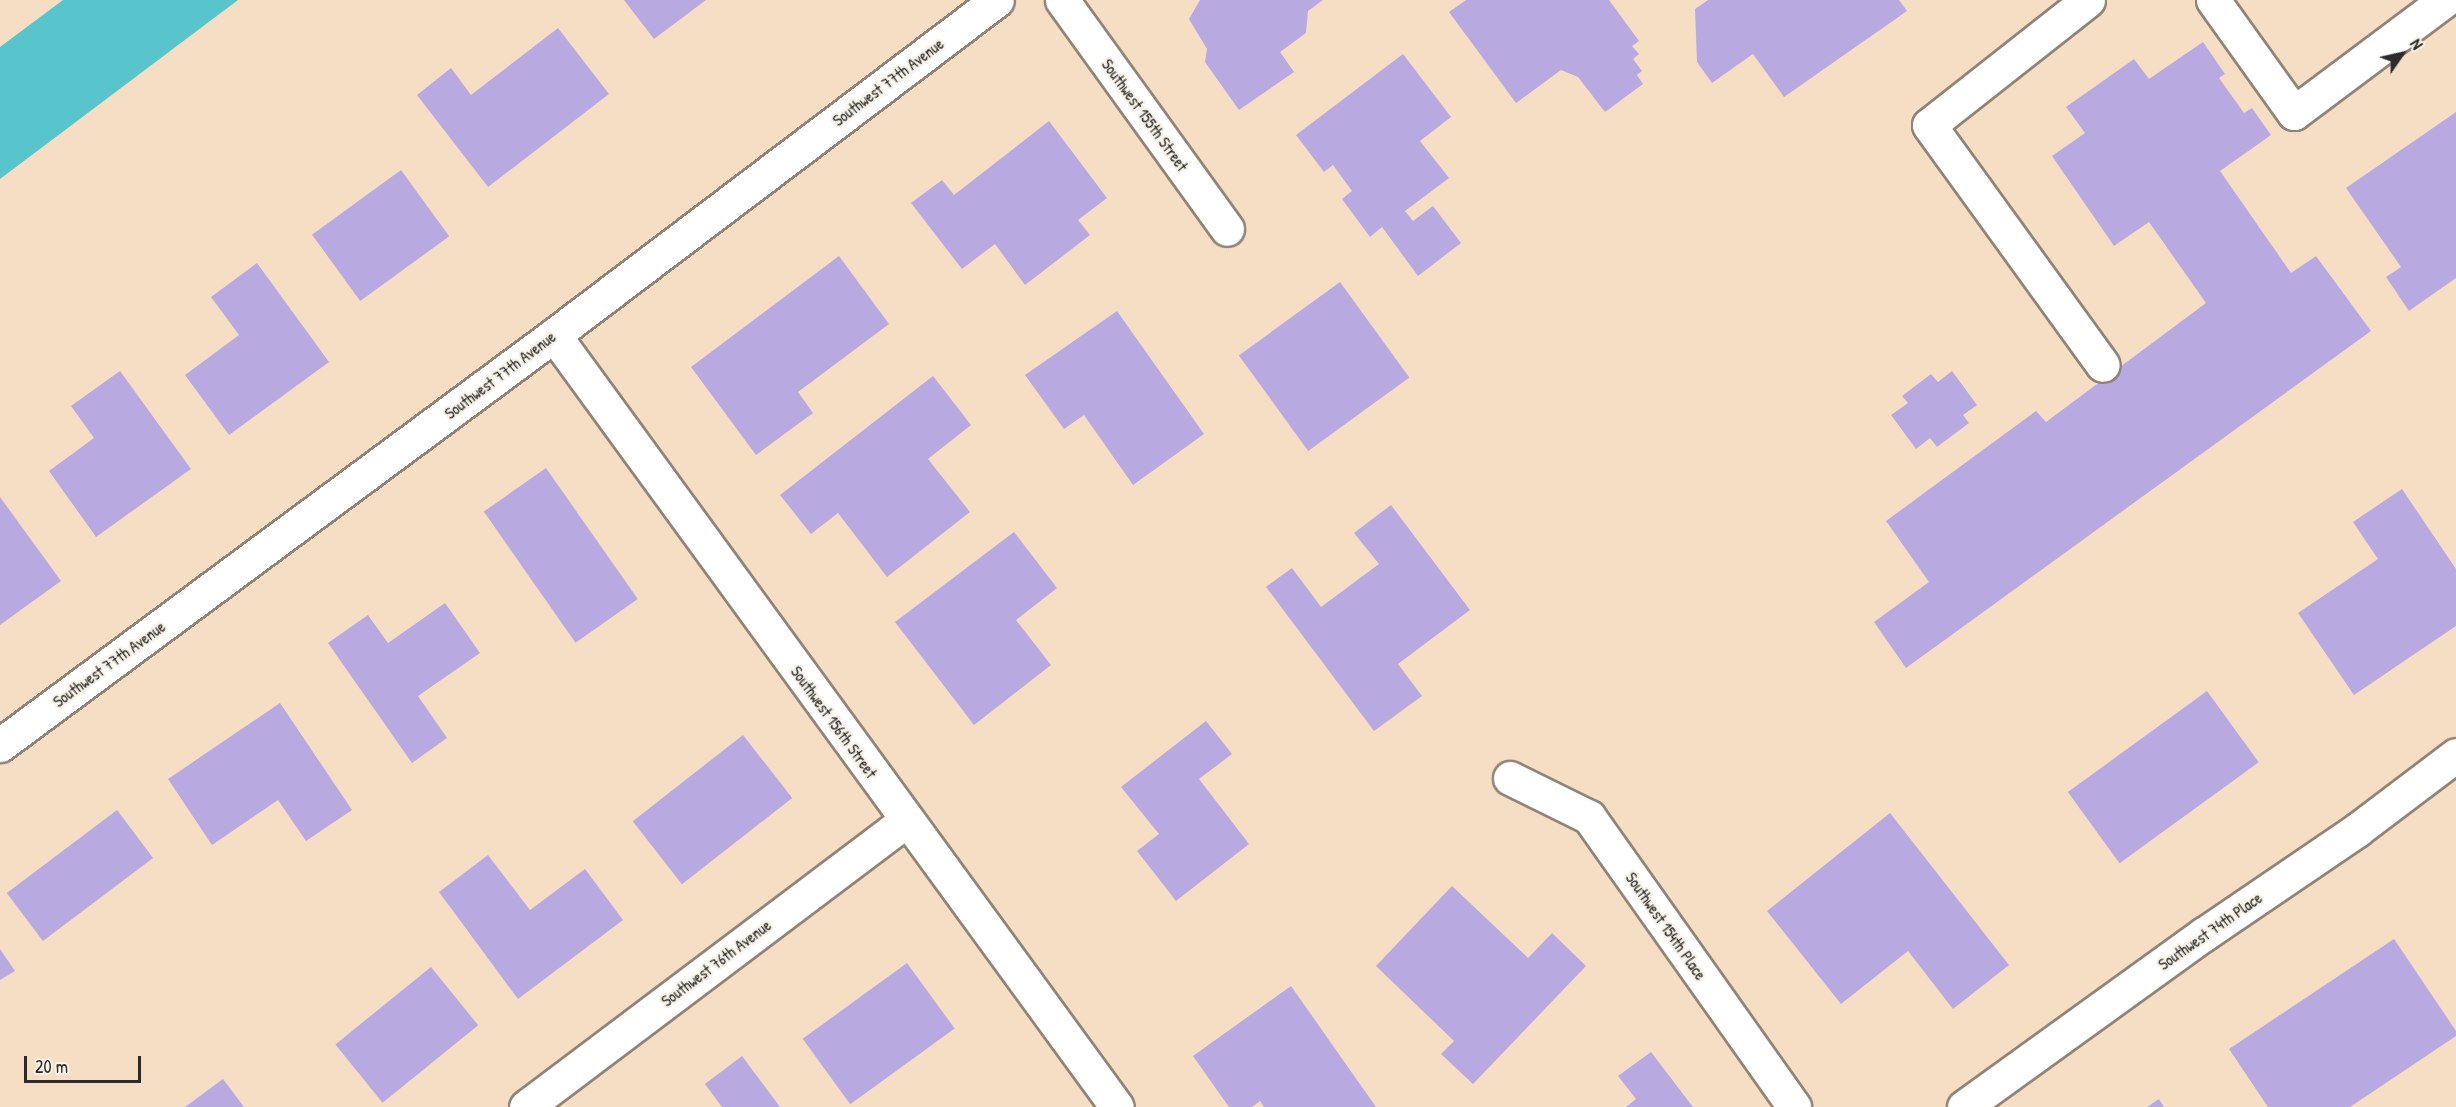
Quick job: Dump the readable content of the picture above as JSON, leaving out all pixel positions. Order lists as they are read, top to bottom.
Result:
{
  "streets": {
    "street": [
      "Southwest 77th Avenue",
      "Southwest 155th Street",
      "Southwest 156th Street",
      "Southwest 154th Place",
      "Southwest 74th Place",
      "Southwest 76th Avenue"
    ]
  },
  "crossings": [
    ["Southwest 77th Avenue", "Southwest 156th Street"],
    ["Southwest 156th Street", "Southwest 76th Avenue"]
  ],
  "scale_bar": "20 m",
  "north": "top right"
}
